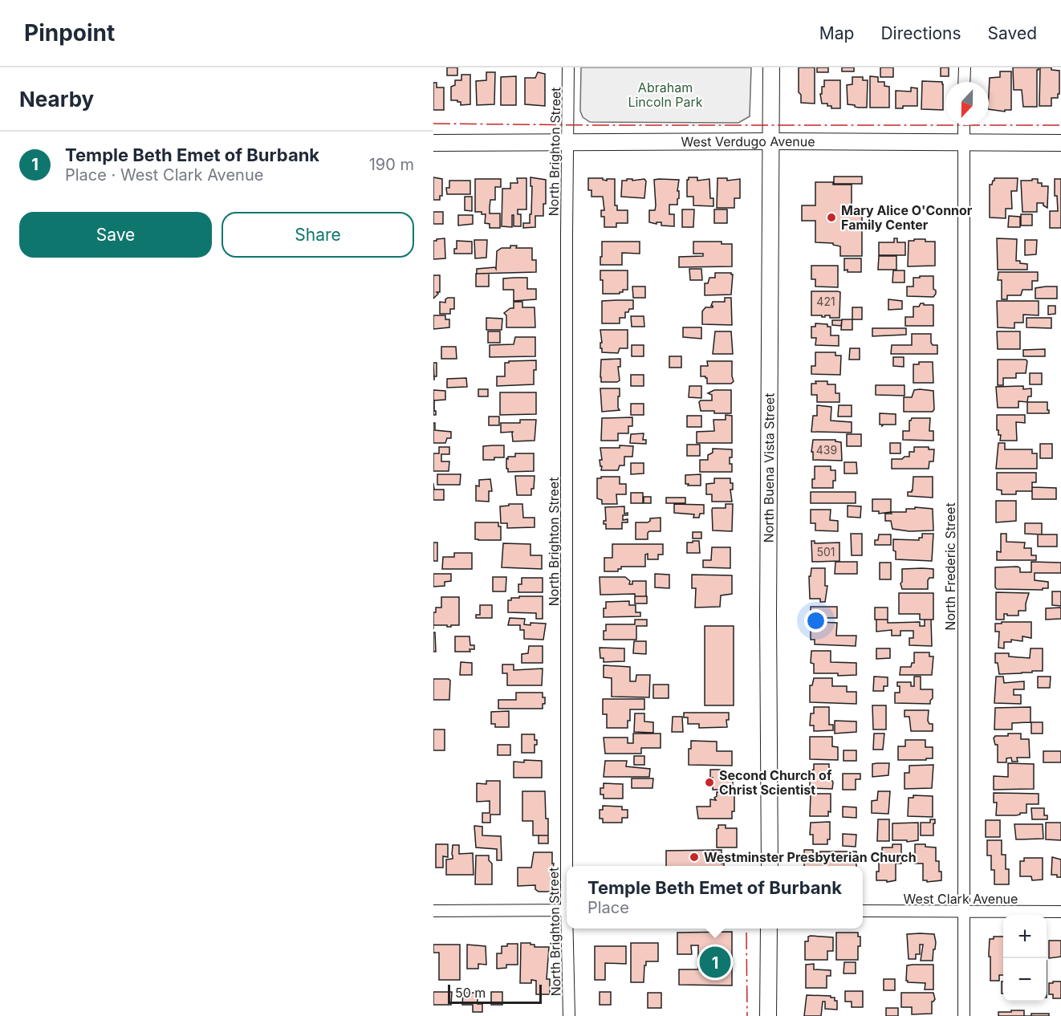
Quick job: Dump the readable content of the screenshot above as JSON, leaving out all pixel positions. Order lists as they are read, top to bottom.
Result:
{
  "streets": {
    "main road": ["West Verdugo Avenue", "North Buena Vista Street"],
    "street": ["North Brighton Street", "North Frederic Street", "West Clark Avenue"]
  },
  "crossings": [
    ["West Verdugo Avenue", "North Brighton Street"],
    ["West Verdugo Avenue", "North Buena Vista Street"],
    ["West Verdugo Avenue", "North Frederic Street"],
    ["North Frederic Street", "West Clark Avenue"]
  ],
  "parks": ["Abraham Lincoln Park"],
  "places": ["Mary Alice O'Connor Family Center", "Second Church of Christ Scientist", "Westminster Presbyterian Church"],
  "house_numbers": ["421", "439", "501"],
  "scale_bar": "50 m",
  "north": "bottom",
  "page": {
    "header": "Pinpoint",
    "nav": ["Map", "Directions", "Saved"],
    "heading": "Nearby",
    "list": [
      {
        "mark": "1",
        "name": "Temple Beth Emet of Burbank",
        "note": "Place · West Clark Avenue",
        "value": "190 m"
      }
    ],
    "buttons": ["Save", "Share"],
    "popup": ["Temple Beth Emet of Burbank", "Place"],
    "map_buttons": ["+", "−"],
    "pins": "1",
    "scale": "50 m"
  }
}
